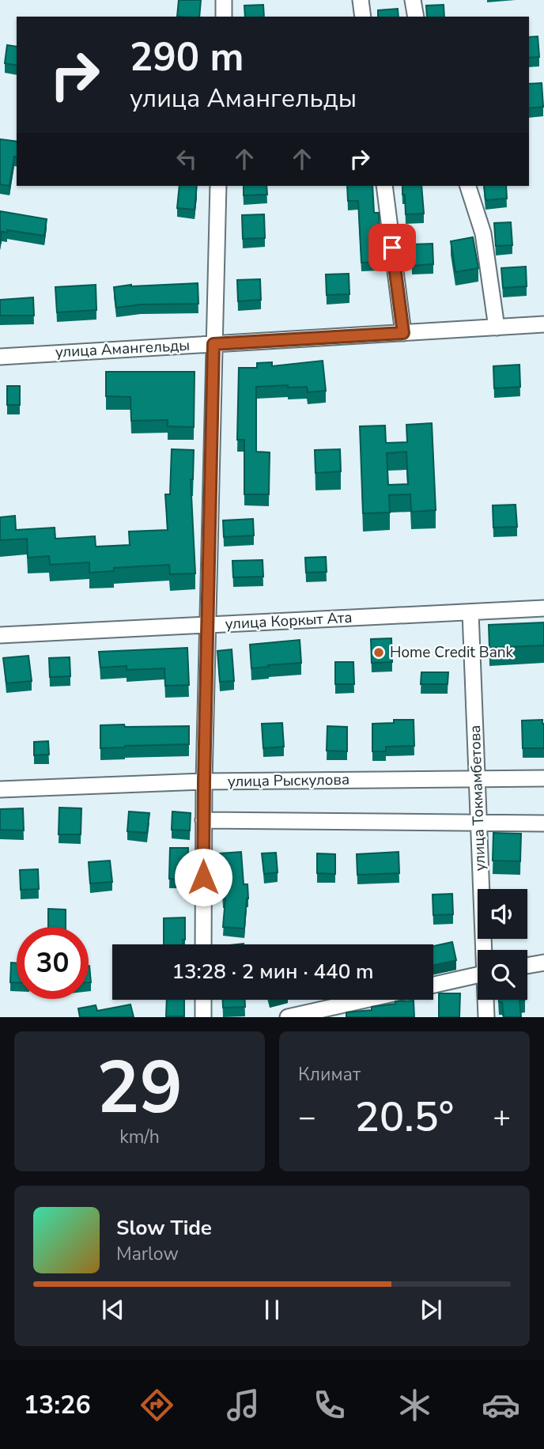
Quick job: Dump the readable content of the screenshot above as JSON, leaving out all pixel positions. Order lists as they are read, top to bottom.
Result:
{
  "streets": {
    "street": [
      "улица Амангельды",
      "улица Коркыт Ата",
      "улица Рыскулова",
      "улица Токмамбетова"
    ]
  },
  "crossings": [
    ["улица Коркыт Ата", "улица Токмамбетова"],
    ["улица Рыскулова", "улица Токмамбетова"]
  ],
  "places": ["Home Credit Bank"],
  "page": {
    "turn": ["290 m", "улица Амангельды"],
    "limit": "30",
    "trip": "13:28 · 2 мин · 440 m",
    "tile": [
      ["29", "km/h"],
      "Климат"
    ],
    "heat": ["−", "20.5°", "+"],
    "song": ["Slow Tide", "Marlow"],
    "tabs": "13:26"
  }
}
